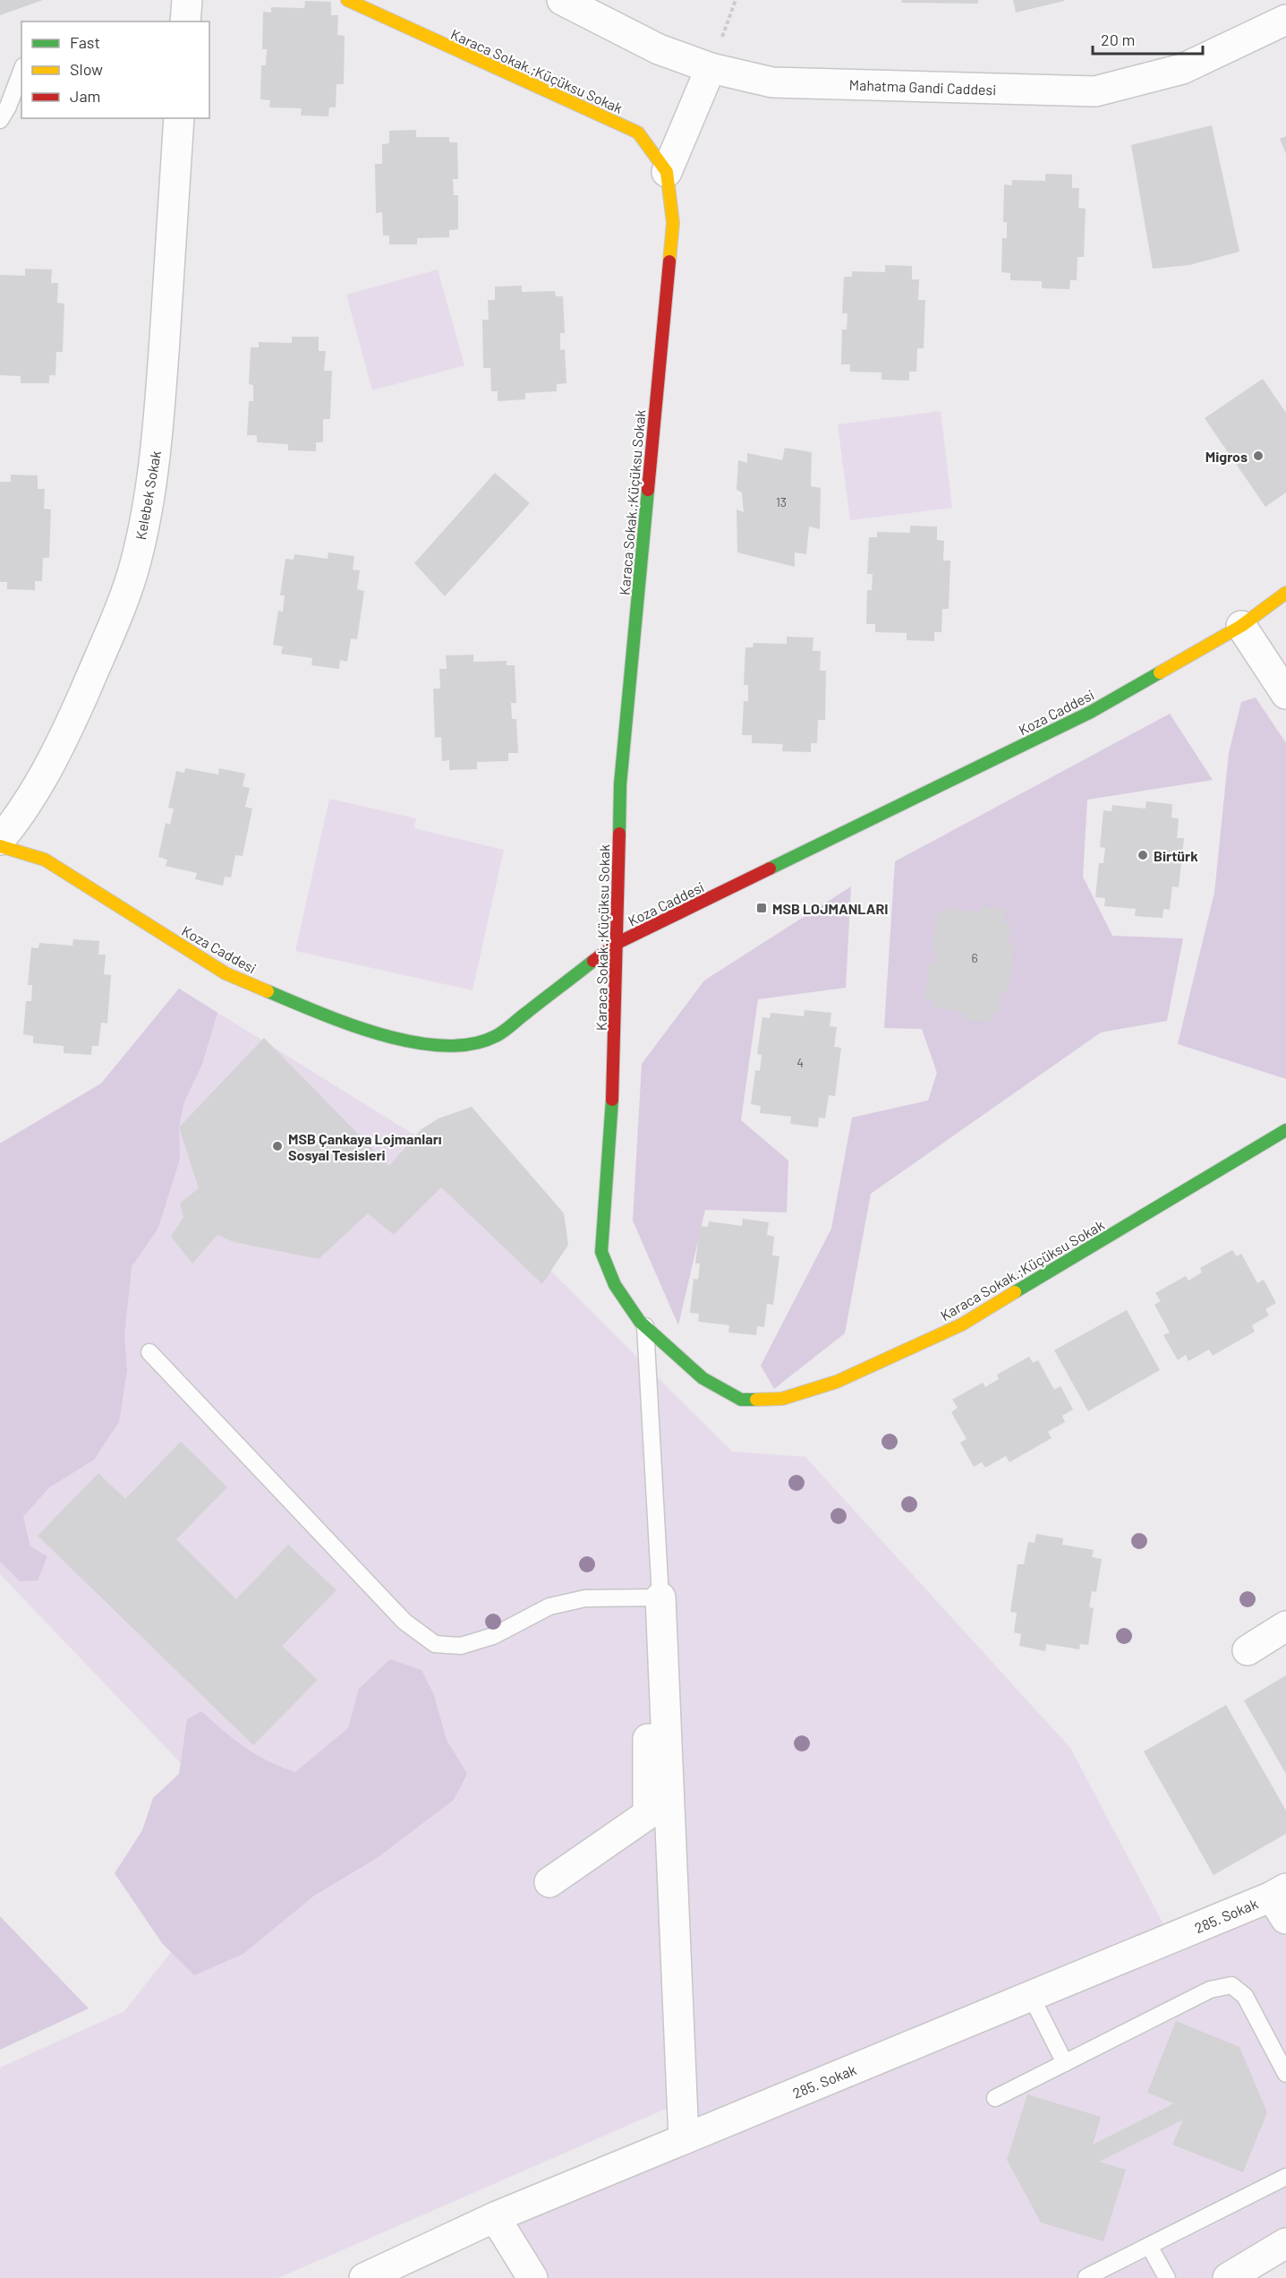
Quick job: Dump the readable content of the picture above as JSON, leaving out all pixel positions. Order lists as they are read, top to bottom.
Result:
{
  "streets": {
    "street": [
      "Karaca Sokak.;Küçüksu Sokak",
      "Mahatma Gandi Caddesi",
      "Kelebek Sokak",
      "Koza Caddesi",
      "285. Sokak"
    ]
  },
  "crossings": [
    ["Karaca Sokak.;Küçüksu Sokak", "Koza Caddesi"]
  ],
  "places": {
    "other": ["Migros", "Birtürk", "MSB Çankaya Lojmanları Sosyal Tesisleri"],
    "transit": ["MSB LOJMANLARI"]
  },
  "house_numbers": ["13", "6", "4"],
  "legend": ["Fast", "Slow", "Jam"],
  "scale_bar": "20 m"
}
